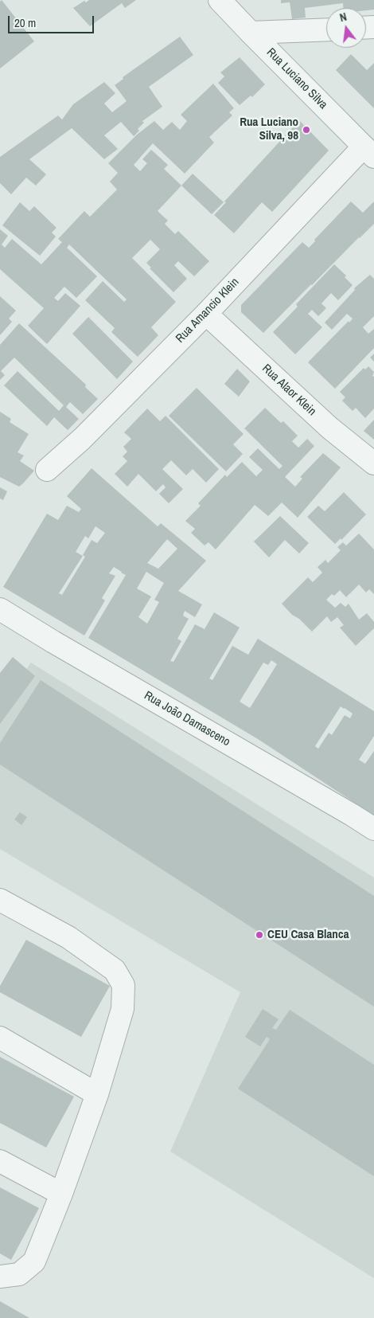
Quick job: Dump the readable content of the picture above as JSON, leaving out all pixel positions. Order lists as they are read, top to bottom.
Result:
{
  "streets": {
    "street": [
      "Rua Luciano Silva",
      "Rua Amancio Klein",
      "Rua Alaor Klein",
      "Rua João Damasceno"
    ]
  },
  "crossings": [
    ["Rua Luciano Silva", "Rua Amancio Klein"],
    ["Rua Amancio Klein", "Rua Alaor Klein"]
  ],
  "places": ["Rua Luciano Silva, 98", "CEU Casa Blanca"],
  "scale_bar": "20 m",
  "north": "top"
}
